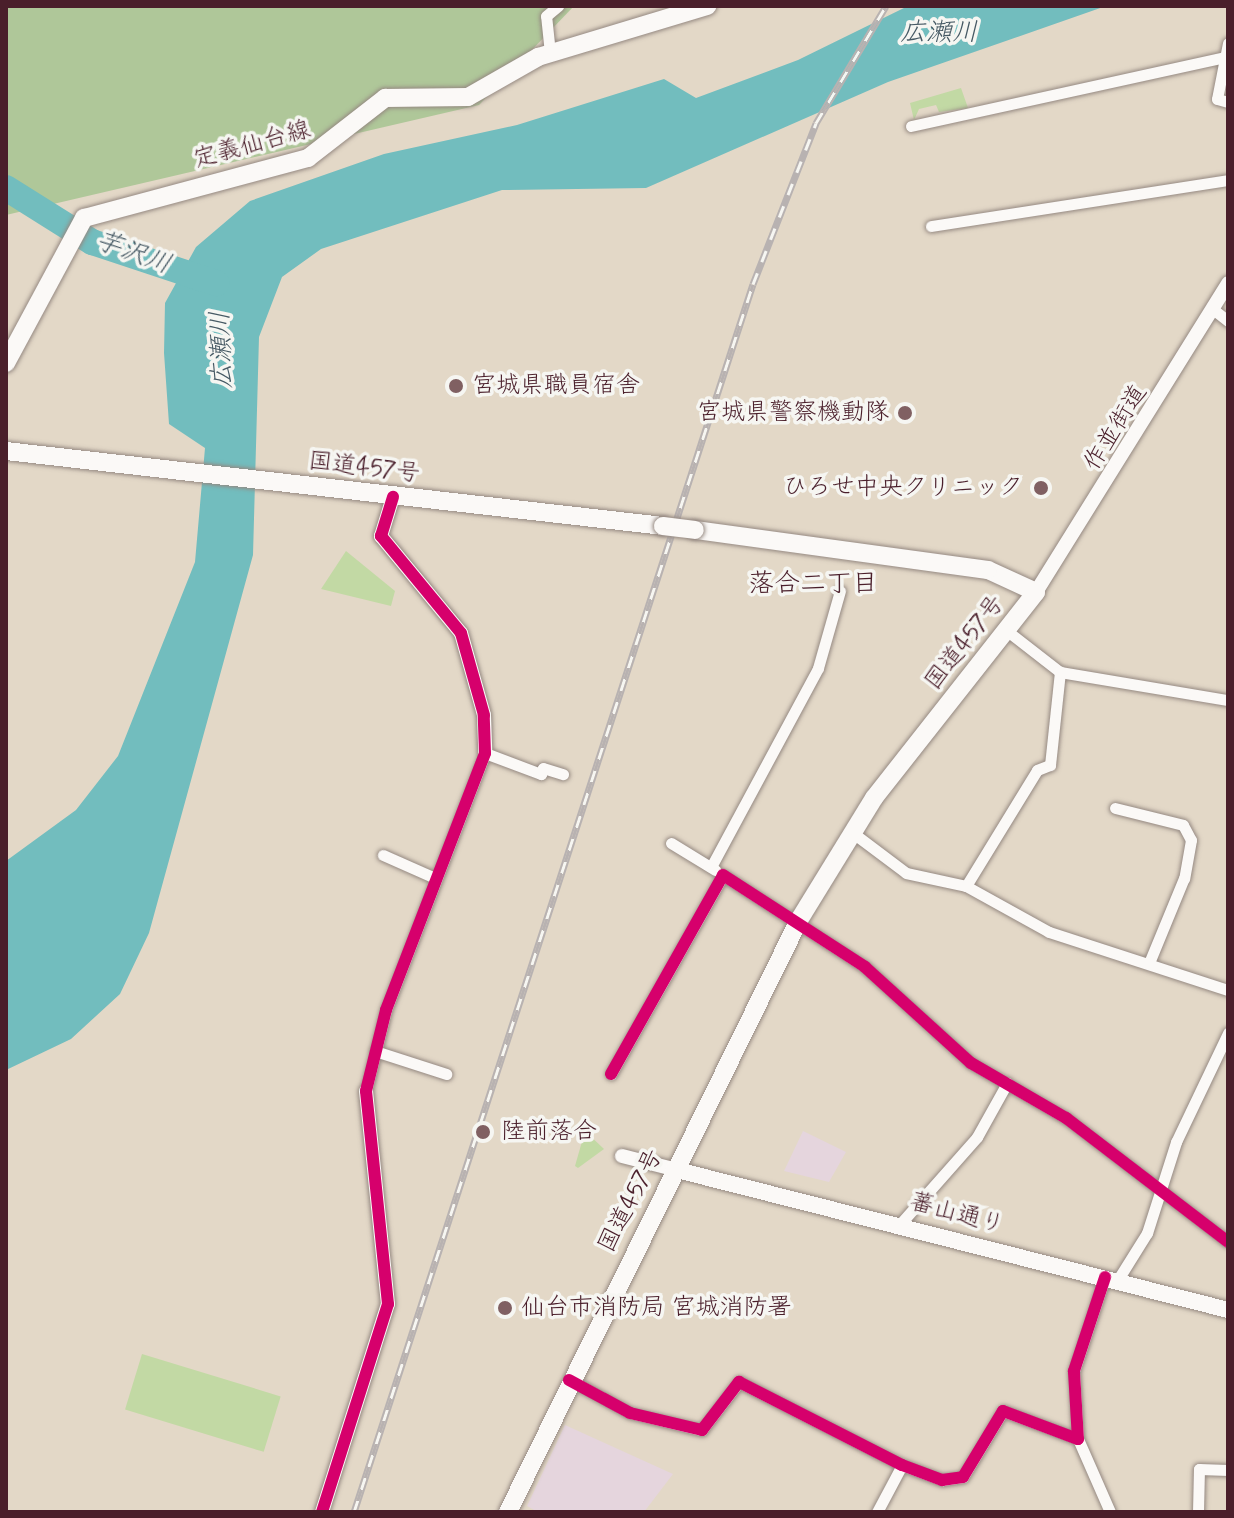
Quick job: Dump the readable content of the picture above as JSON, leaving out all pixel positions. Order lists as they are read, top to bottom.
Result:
{
  "streets": {
    "main road": ["定義仙台線", "国道457号", "蕃山通り"],
    "street": ["作並街道"]
  },
  "crossings": [
    ["作並街道", "国道457号"],
    ["国道457号", "蕃山通り"]
  ],
  "districts": ["落合二丁目"],
  "water": ["広瀬川", "芋沢川"],
  "places": [
    "宮城県職員宿舎",
    "宮城県警察機動隊",
    "ひろせ中央クリニック",
    "陸前落合",
    "仙台市消防局 宮城消防署"
  ]
}
